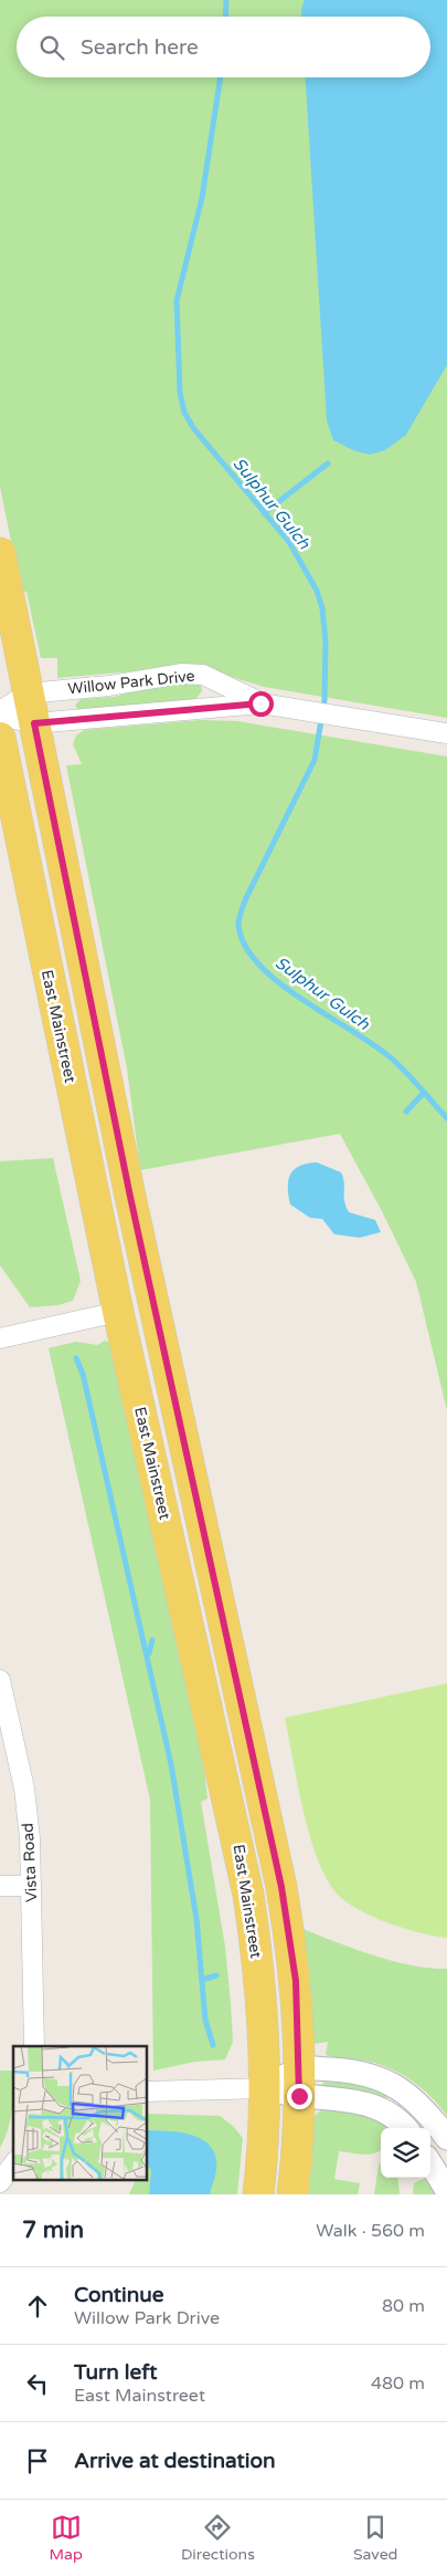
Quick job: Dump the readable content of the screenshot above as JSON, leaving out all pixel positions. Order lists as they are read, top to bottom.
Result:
{
  "streets": {
    "main road": ["East Mainstreet"],
    "street": ["Willow Park Drive", "Vista Road"]
  },
  "water": ["Sulphur Gulch"],
  "page": {
    "search": "Search here",
    "heading": ["7 min", "Walk · 560 m"],
    "list": [
      ["Continue", "Willow Park Drive", "80 m"],
      ["Turn left", "East Mainstreet", "480 m"],
      "Arrive at destination"
    ],
    "nav": ["Map", "Directions", "Saved"]
  }
}
